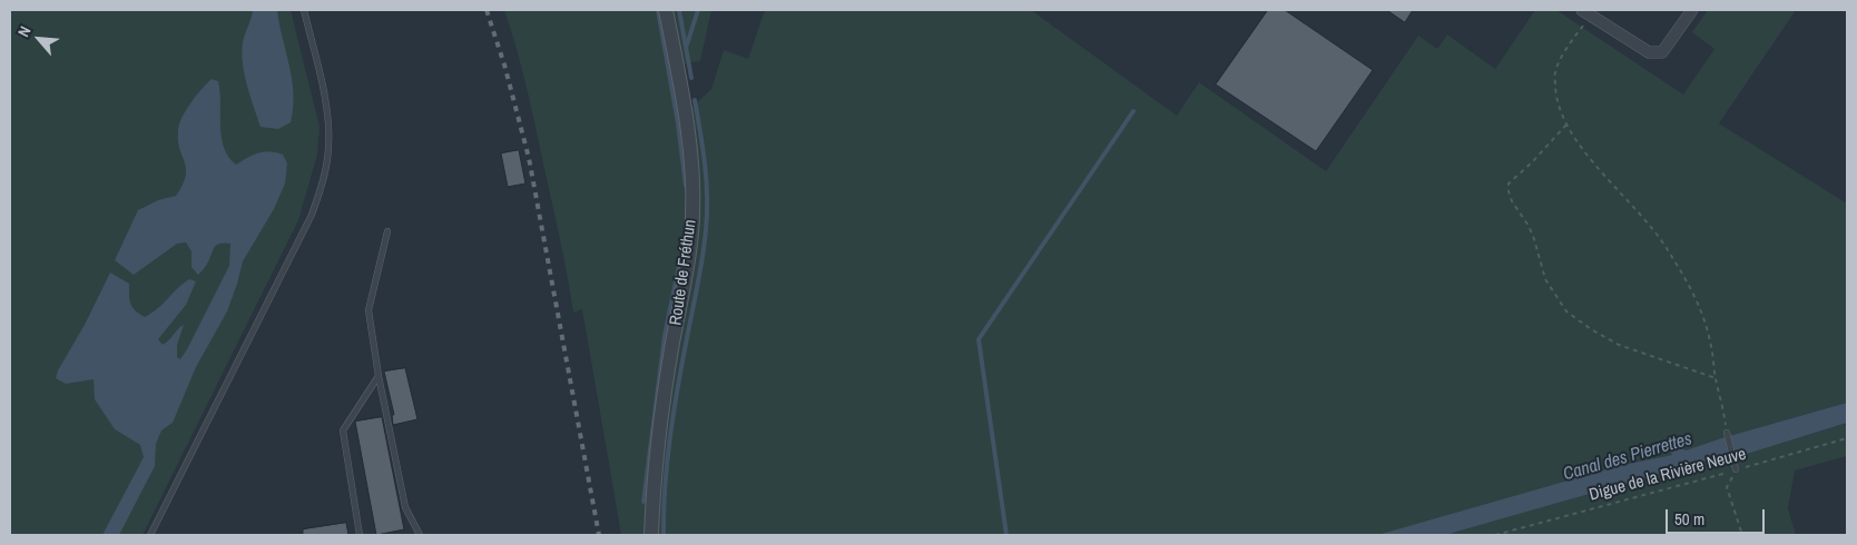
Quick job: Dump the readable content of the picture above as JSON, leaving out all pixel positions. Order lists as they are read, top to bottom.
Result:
{
  "streets": {
    "street": ["Route de Fréthun"],
    "path": ["Digue de la Rivière Neuve"]
  },
  "water": ["Canal des Pierrettes"],
  "scale_bar": "50 m",
  "north": "top left"
}
